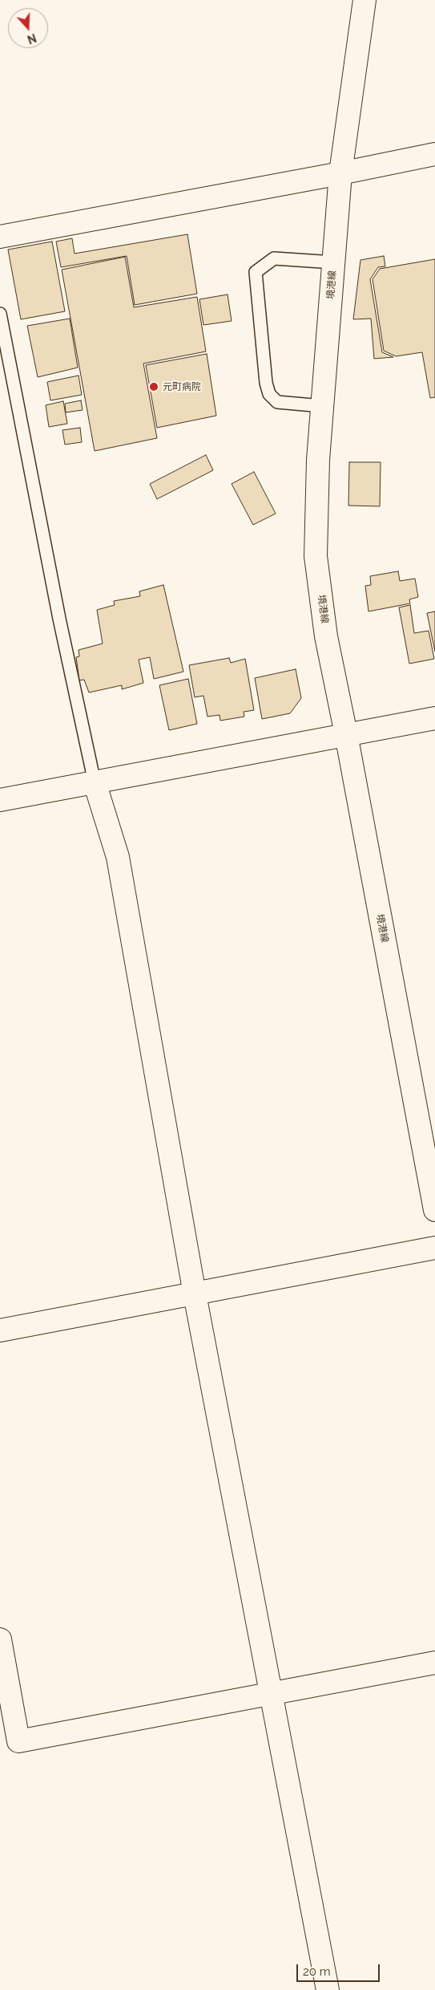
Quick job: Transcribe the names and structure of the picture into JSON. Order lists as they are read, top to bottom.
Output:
{
  "streets": {
    "street": ["境港線"]
  },
  "places": ["元町病院"],
  "scale_bar": "20 m",
  "north": "bottom"
}
